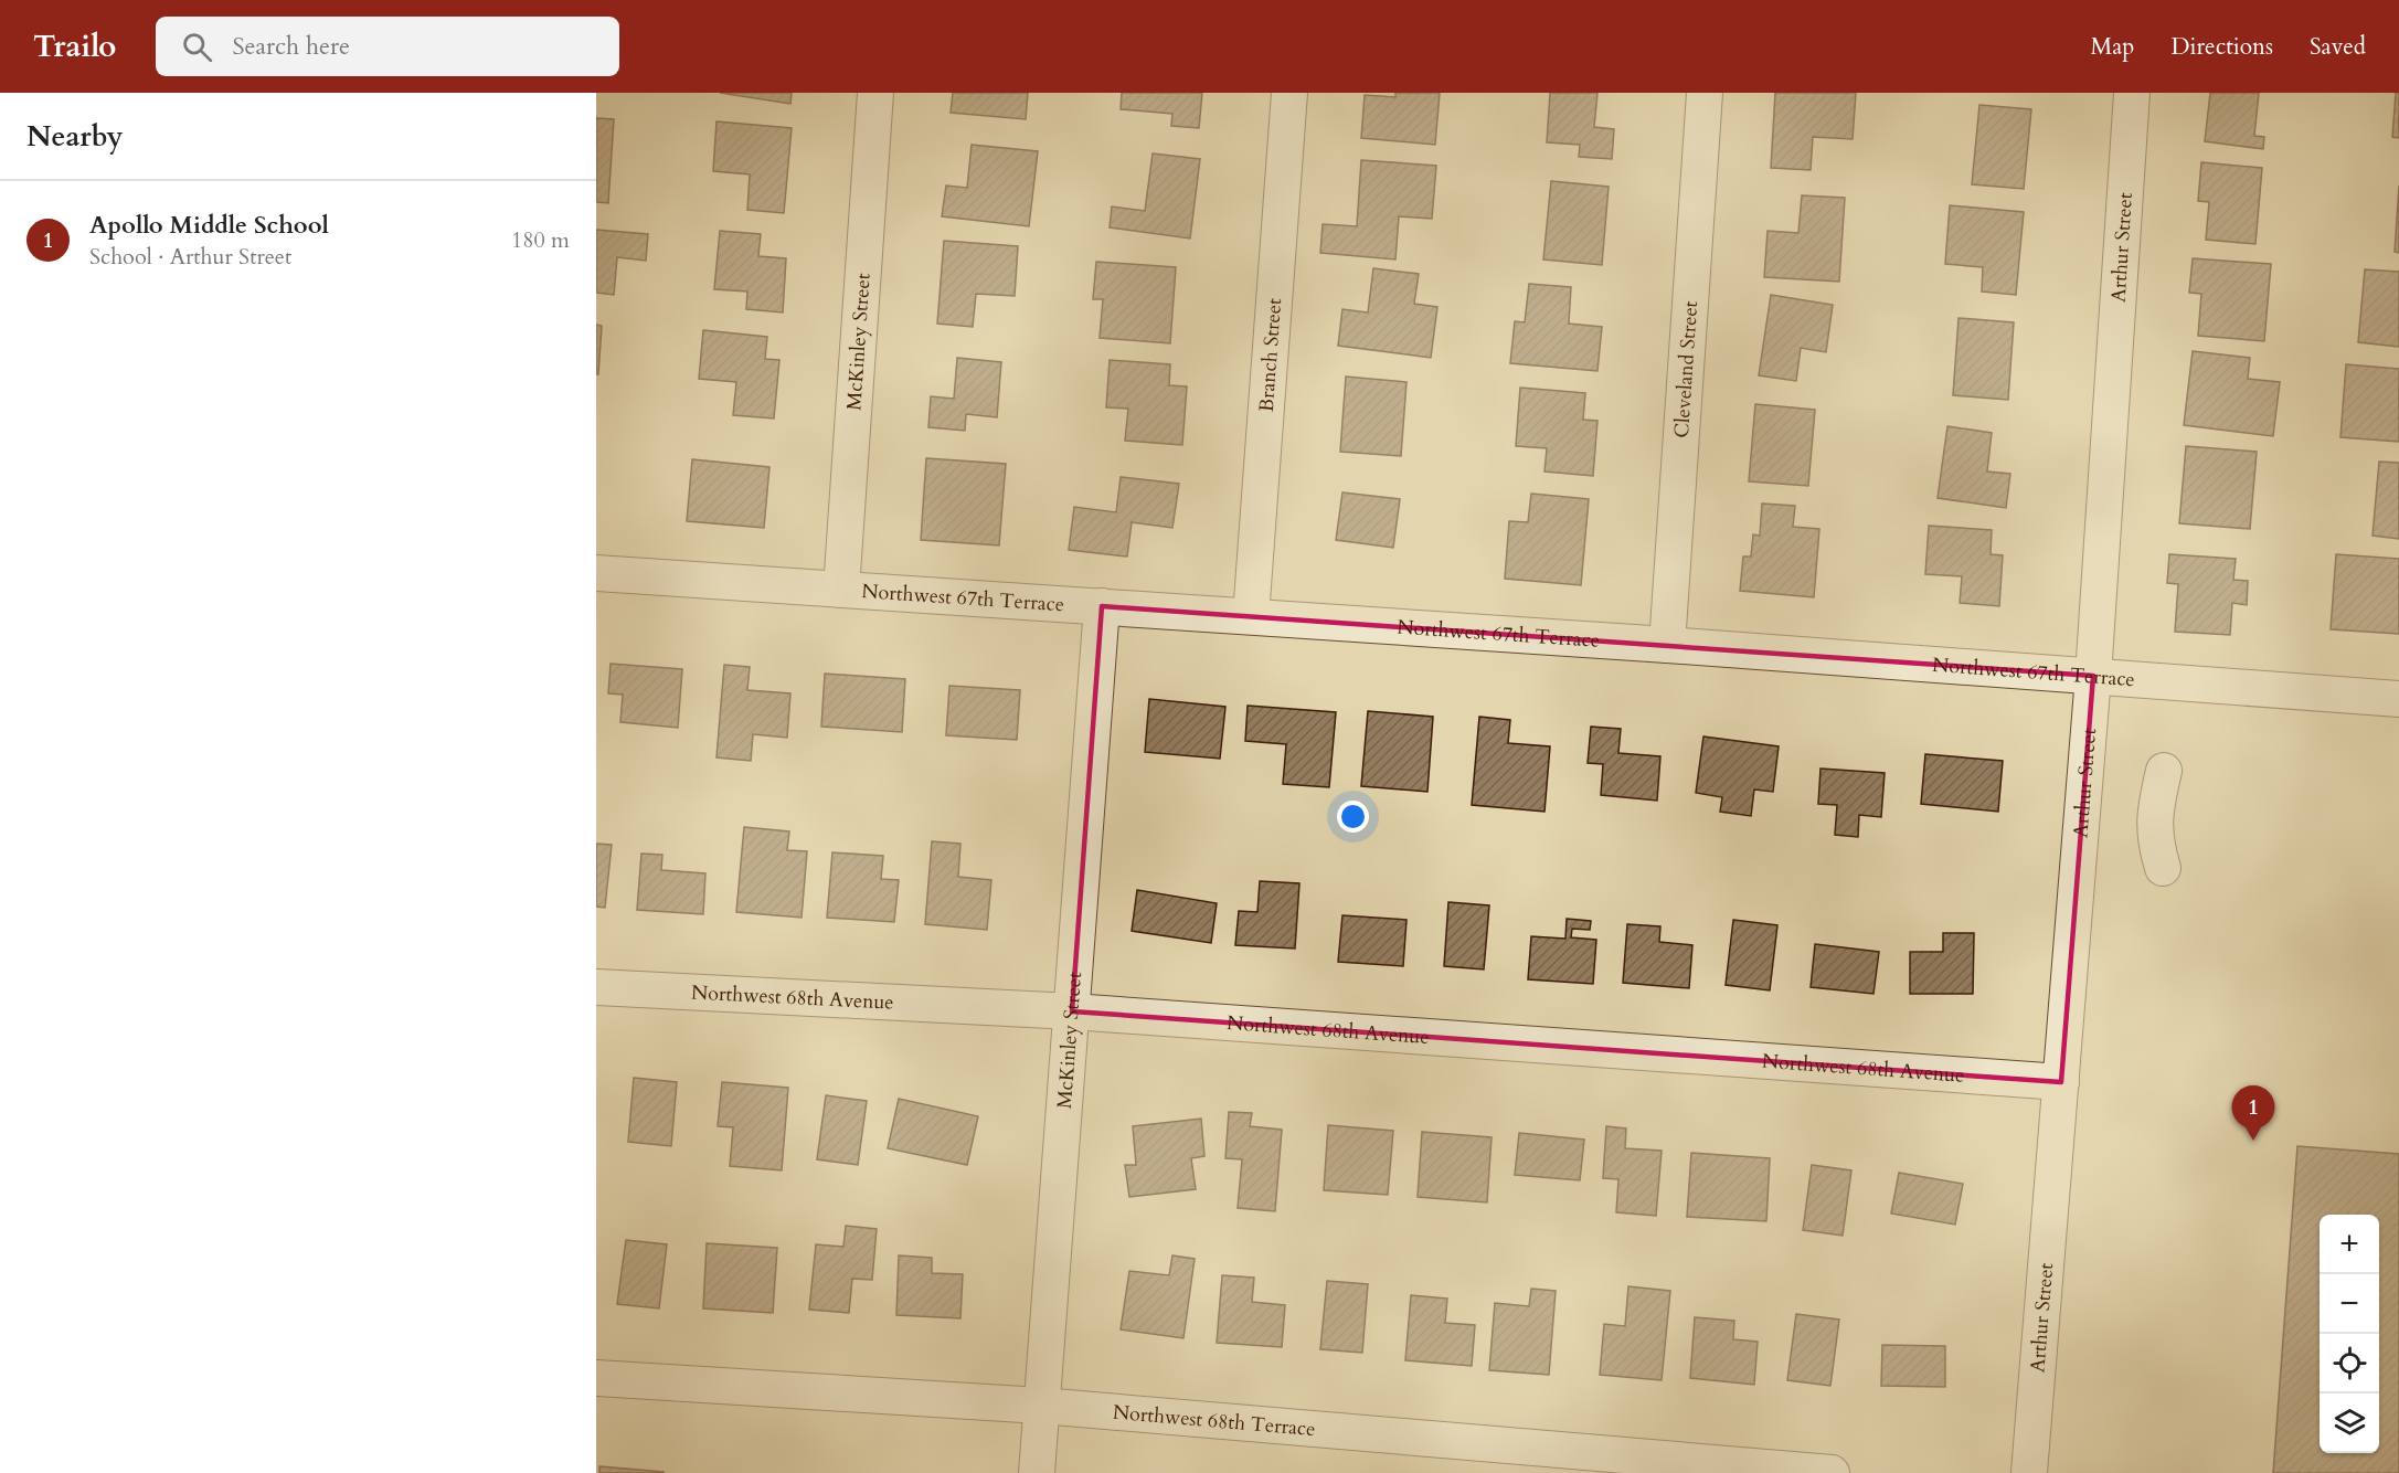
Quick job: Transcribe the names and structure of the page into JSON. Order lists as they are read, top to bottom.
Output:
{
  "streets": {
    "street": [
      "Arthur Street",
      "McKinley Street",
      "Branch Street",
      "Cleveland Street",
      "Northwest 67th Terrace",
      "Northwest 68th Avenue",
      "Northwest 68th Terrace"
    ]
  },
  "crossings": [
    ["Arthur Street", "Northwest 67th Terrace"],
    ["Arthur Street", "Northwest 68th Avenue"],
    ["McKinley Street", "Northwest 67th Terrace"],
    ["McKinley Street", "Northwest 68th Avenue"],
    ["McKinley Street", "Northwest 68th Terrace"],
    ["Branch Street", "Northwest 67th Terrace"],
    ["Cleveland Street", "Northwest 67th Terrace"]
  ],
  "page": {
    "header": "Trailo",
    "search": "Search here",
    "nav": ["Map", "Directions", "Saved"],
    "heading": "Nearby",
    "list": [
      {
        "mark": "1",
        "name": "Apollo Middle School",
        "note": "School · Arthur Street",
        "value": "180 m"
      }
    ],
    "pins": "1",
    "map_buttons": ["+", "−"]
  }
}
